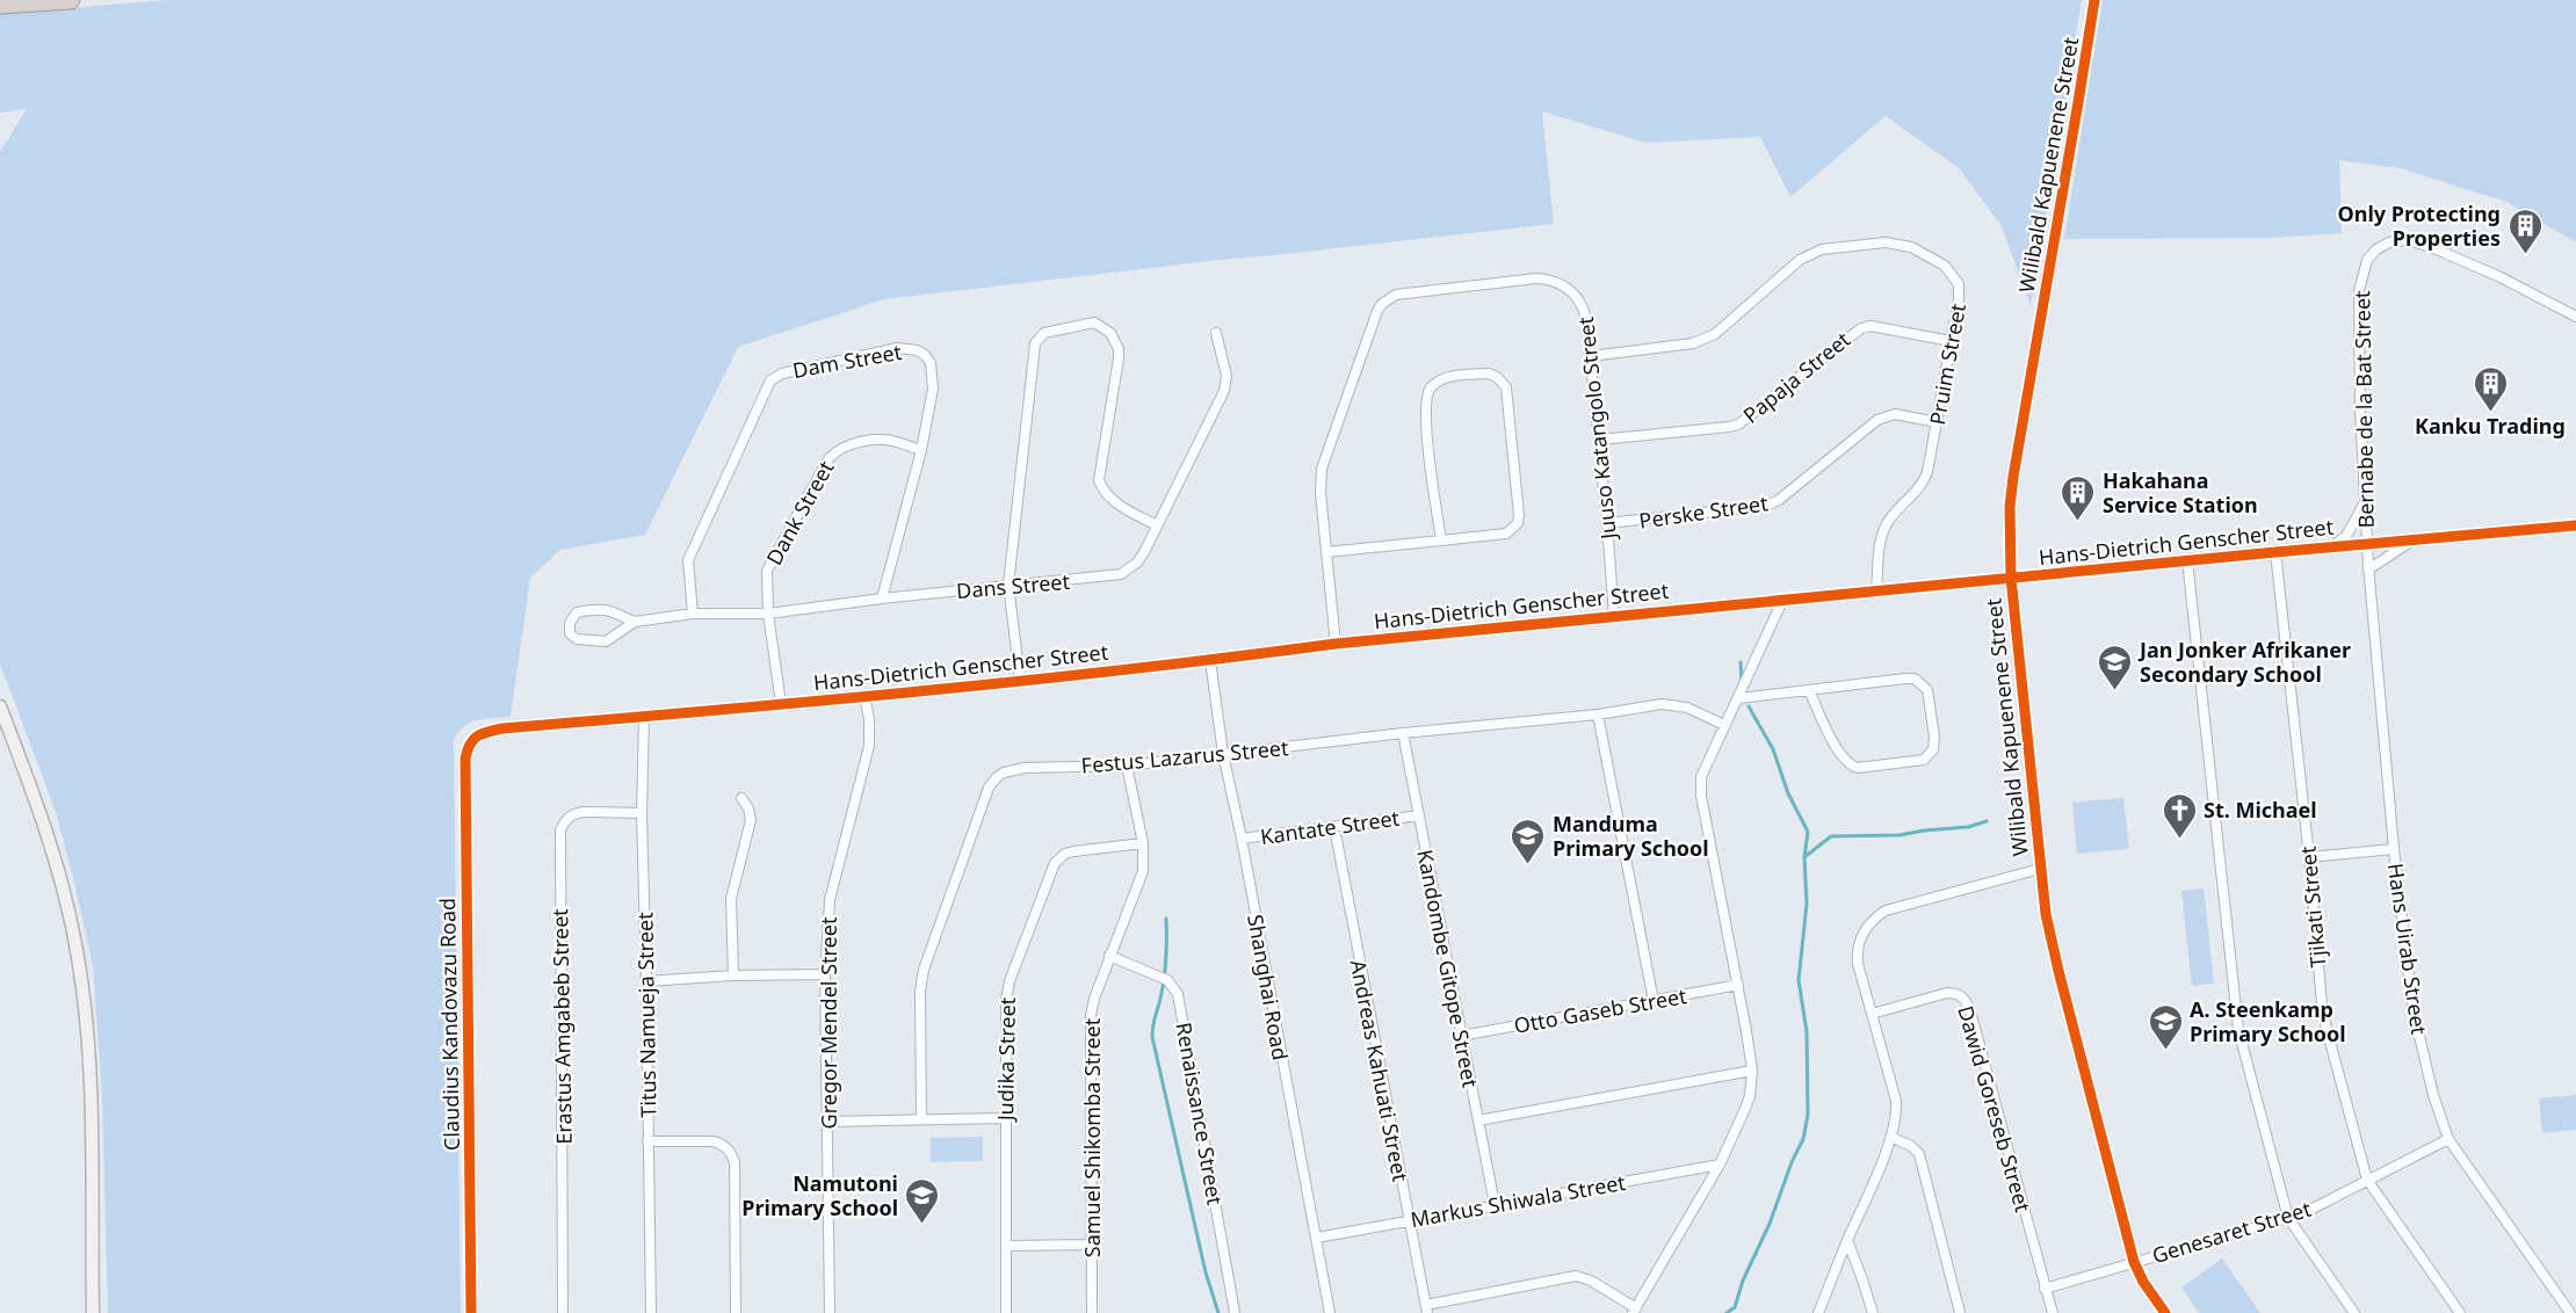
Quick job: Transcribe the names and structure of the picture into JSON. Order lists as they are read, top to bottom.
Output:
{
  "streets": {
    "street": [
      "Wilibald Kapuenene Street",
      "Dam Street",
      "Pruim Street",
      "Papaja Street",
      "Bernabe de la Bat Street",
      "Juuso Katangolo Street",
      "Perske Street",
      "Dank Street",
      "Hans-Dietrich Genscher Street",
      "Dans Street",
      "Festus Lazarus Street",
      "Kantate Street",
      "Tjikati Street",
      "Hans Uirab Street",
      "Kandombe Gitope Street",
      "Shanghai Road",
      "Otto Gaseb Street",
      "Titus Namueja Street",
      "Gregor Mendel Street",
      "Claudius Kandovazu Road",
      "Erastus Amgabeb Street",
      "Judika Street",
      "Andreas Kahuati Street",
      "Dawid Goreseb Street",
      "Renaissance Street",
      "Samuel Shikomba Street",
      "Markus Shiwala Street",
      "Genesaret Street"
    ]
  },
  "crossings": [
    ["Wilibald Kapuenene Street", "Hans-Dietrich Genscher Street"],
    ["Wilibald Kapuenene Street", "Genesaret Street"],
    ["Dam Street", "Dank Street"],
    ["Dam Street", "Dans Street"],
    ["Pruim Street", "Papaja Street"],
    ["Pruim Street", "Juuso Katangolo Street"],
    ["Pruim Street", "Perske Street"],
    ["Pruim Street", "Hans-Dietrich Genscher Street"],
    ["Papaja Street", "Juuso Katangolo Street"],
    ["Bernabe de la Bat Street", "Hans-Dietrich Genscher Street"],
    ["Bernabe de la Bat Street", "Hans Uirab Street"],
    ["Juuso Katangolo Street", "Perske Street"],
    ["Juuso Katangolo Street", "Hans-Dietrich Genscher Street"],
    ["Dank Street", "Hans-Dietrich Genscher Street"],
    ["Dank Street", "Dans Street"],
    ["Hans-Dietrich Genscher Street", "Tjikati Street"],
    ["Hans-Dietrich Genscher Street", "Hans Uirab Street"],
    ["Hans-Dietrich Genscher Street", "Shanghai Road"],
    ["Hans-Dietrich Genscher Street", "Titus Namueja Street"],
    ["Hans-Dietrich Genscher Street", "Gregor Mendel Street"],
    ["Hans-Dietrich Genscher Street", "Claudius Kandovazu Road"],
    ["Festus Lazarus Street", "Kandombe Gitope Street"],
    ["Festus Lazarus Street", "Shanghai Road"],
    ["Festus Lazarus Street", "Samuel Shikomba Street"],
    ["Kantate Street", "Kandombe Gitope Street"],
    ["Kantate Street", "Shanghai Road"],
    ["Kantate Street", "Andreas Kahuati Street"],
    ["Tjikati Street", "Genesaret Street"],
    ["Hans Uirab Street", "Genesaret Street"],
    ["Kandombe Gitope Street", "Otto Gaseb Street"],
    ["Kandombe Gitope Street", "Markus Shiwala Street"],
    ["Shanghai Road", "Markus Shiwala Street"],
    ["Titus Namueja Street", "Erastus Amgabeb Street"],
    ["Judika Street", "Samuel Shikomba Street"],
    ["Andreas Kahuati Street", "Markus Shiwala Street"],
    ["Dawid Goreseb Street", "Genesaret Street"],
    ["Renaissance Street", "Samuel Shikomba Street"]
  ],
  "places": {
    "building": ["Only Protecting Properties", "Kanku Trading", "Hakahana Service Station"],
    "school or university": [
      "Jan Jonker Afrikaner Secondary School",
      "Manduma Primary School",
      "A. Steenkamp Primary School",
      "Namutoni Primary School"
    ],
    "church": ["St. Michael"]
  }
}
